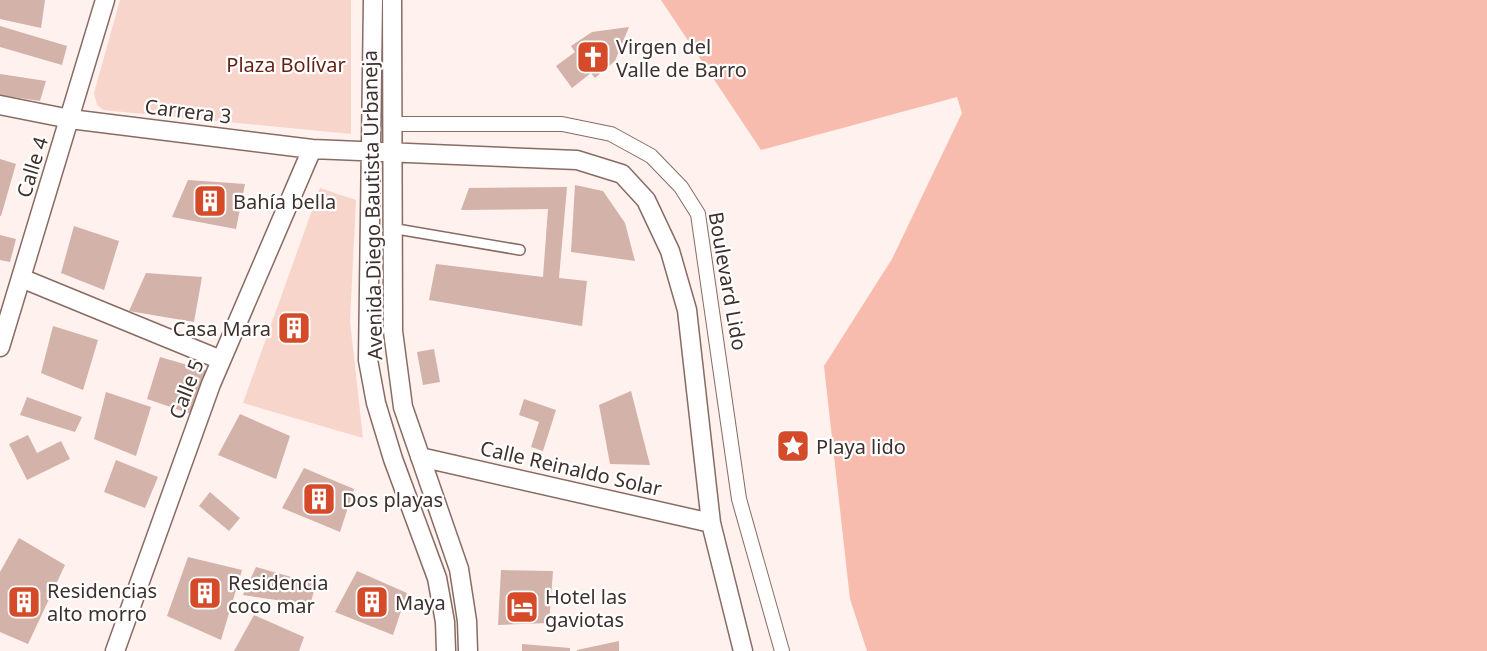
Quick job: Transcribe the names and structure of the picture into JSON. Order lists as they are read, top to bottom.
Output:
{
  "streets": {
    "street": [
      "Carrera 3",
      "Calle 4",
      "Avenida Diego Bautista Urbaneja",
      "Boulevard Lido",
      "Calle 5",
      "Calle Reinaldo Solar"
    ]
  },
  "crossings": [
    ["Carrera 3", "Calle 4"],
    ["Carrera 3", "Avenida Diego Bautista Urbaneja"],
    ["Carrera 3", "Calle 5"],
    ["Avenida Diego Bautista Urbaneja", "Boulevard Lido"],
    ["Avenida Diego Bautista Urbaneja", "Calle Reinaldo Solar"]
  ],
  "parks": ["Plaza Bolívar"],
  "places": {
    "church": ["Virgen del Valle de Barro"],
    "building": [
      "Bahía bella",
      "Casa Mara",
      "Dos playas",
      "Residencia coco mar",
      "Residencias alto morro",
      "Maya"
    ],
    "place": ["Playa lido"],
    "hotel": ["Hotel las gaviotas"]
  }
}
